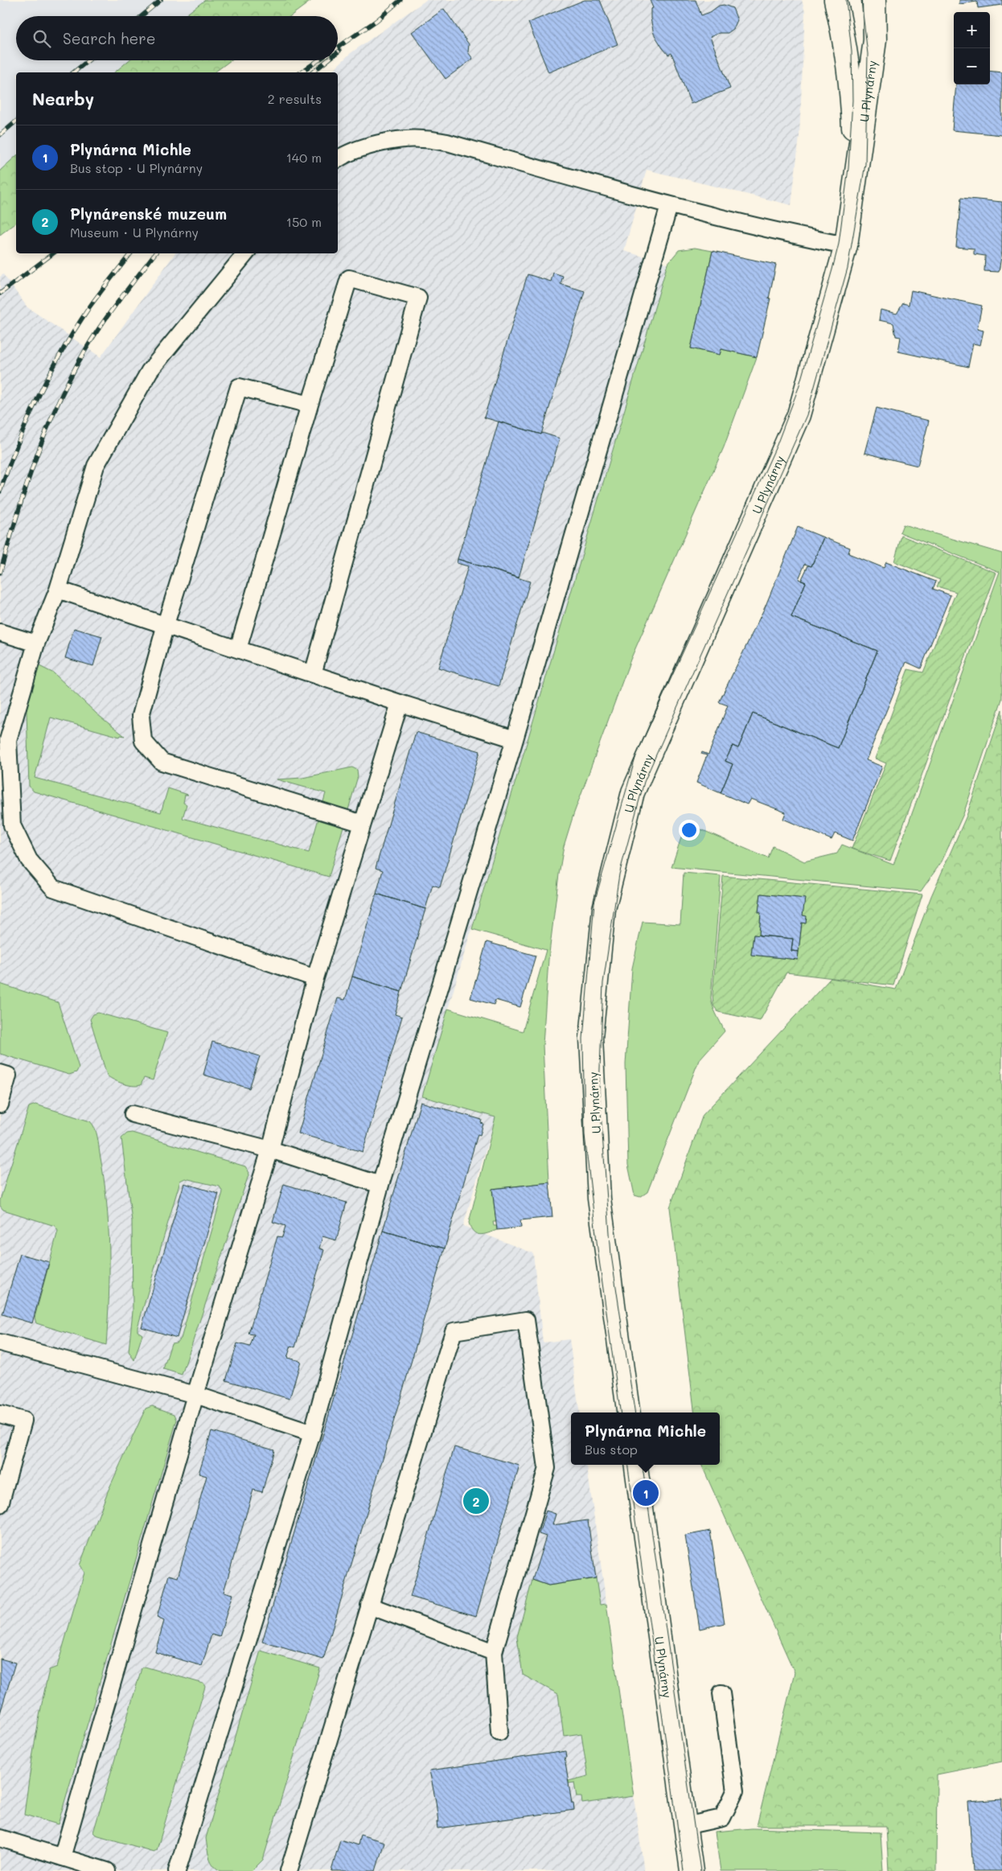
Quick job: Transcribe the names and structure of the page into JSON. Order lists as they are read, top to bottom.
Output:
{
  "streets": {
    "street": ["U Plynárny"]
  },
  "page": {
    "map_buttons": ["+", "−"],
    "search": "Search here",
    "heading": ["Nearby", "2 results"],
    "list": [
      {
        "mark": "1",
        "name": "Plynárna Michle",
        "note": "Bus stop · U Plynárny",
        "value": "140 m"
      },
      {
        "mark": "2",
        "name": "Plynárenské muzeum",
        "note": "Museum · U Plynárny",
        "value": "150 m"
      }
    ],
    "popup": ["Plynárna Michle", "Bus stop"],
    "pins": ["1", "2"]
  }
}
